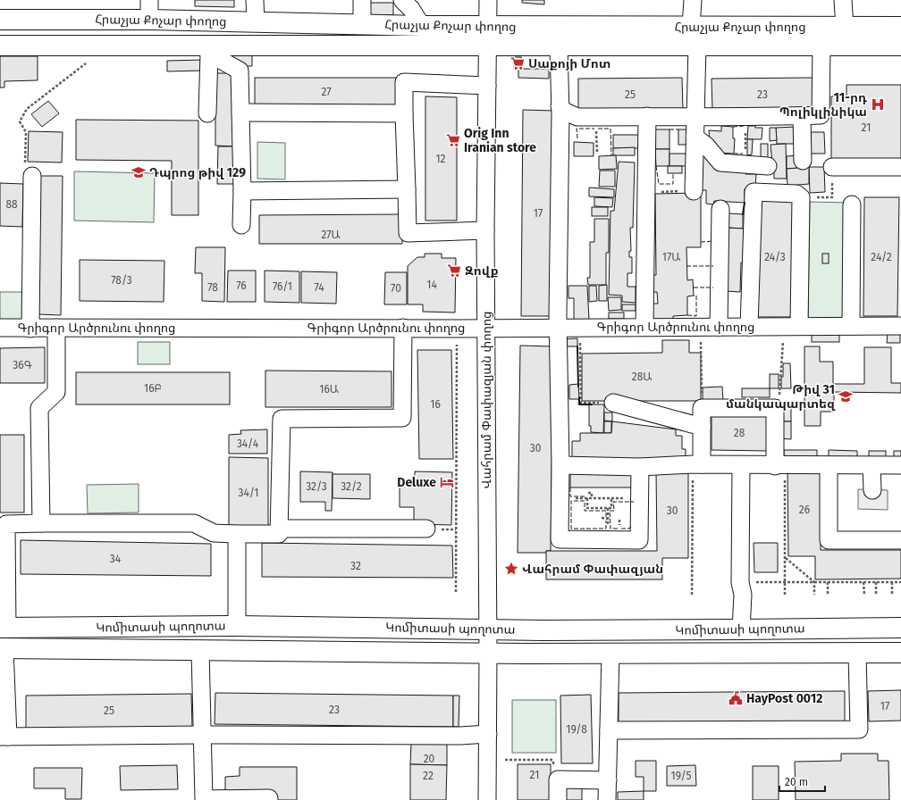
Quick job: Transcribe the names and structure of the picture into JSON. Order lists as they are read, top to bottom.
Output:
{
  "streets": {
    "main road": ["Հրաչյա Քոչար փողոց", "Կոմիտասի պողոտա"],
    "street": ["Գրիգոր Արծրունու փողոց", "Վահրամ Փափազյան փողոց"]
  },
  "crossings": [
    ["Հրաչյա Քոչար փողոց", "Վահրամ Փափազյան փողոց"],
    ["Գրիգոր Արծրունու փողոց", "Վահրամ Փափազյան փողոց"],
    ["Վահրամ Փափազյան փողոց", "Կոմիտասի պողոտա"]
  ],
  "places": {
    "supermarket": ["Սաքոյի Մոտ", "Orig Inn Iranian store", "Զովք"],
    "hospital": ["11-րդ Պոլիկլինիկա"],
    "school or university": ["Դպրոց թիվ 129", "Թիվ 31 մանկապարտեզ"],
    "hotel": ["Deluxe"],
    "place": ["Վահրամ Փափազյան"],
    "public building": ["HayPost 0012"]
  },
  "house_numbers": [
    "27",
    "25",
    "23",
    "21",
    "12",
    "88",
    "17",
    "27Ա",
    "17Ա",
    "24/3",
    "24/2",
    "78/3",
    "14",
    "76",
    "76/1",
    "78",
    "74",
    "70",
    "36Գ",
    "28Ա",
    "16Բ",
    "16Ա",
    "16",
    "28",
    "34/4",
    "30",
    "32/3",
    "32/2",
    "34/1",
    "26",
    "30",
    "34",
    "32",
    "17",
    "23",
    "25",
    "19/8",
    "20",
    "21",
    "22",
    "19/5"
  ],
  "scale_bar": "20 m"
}
